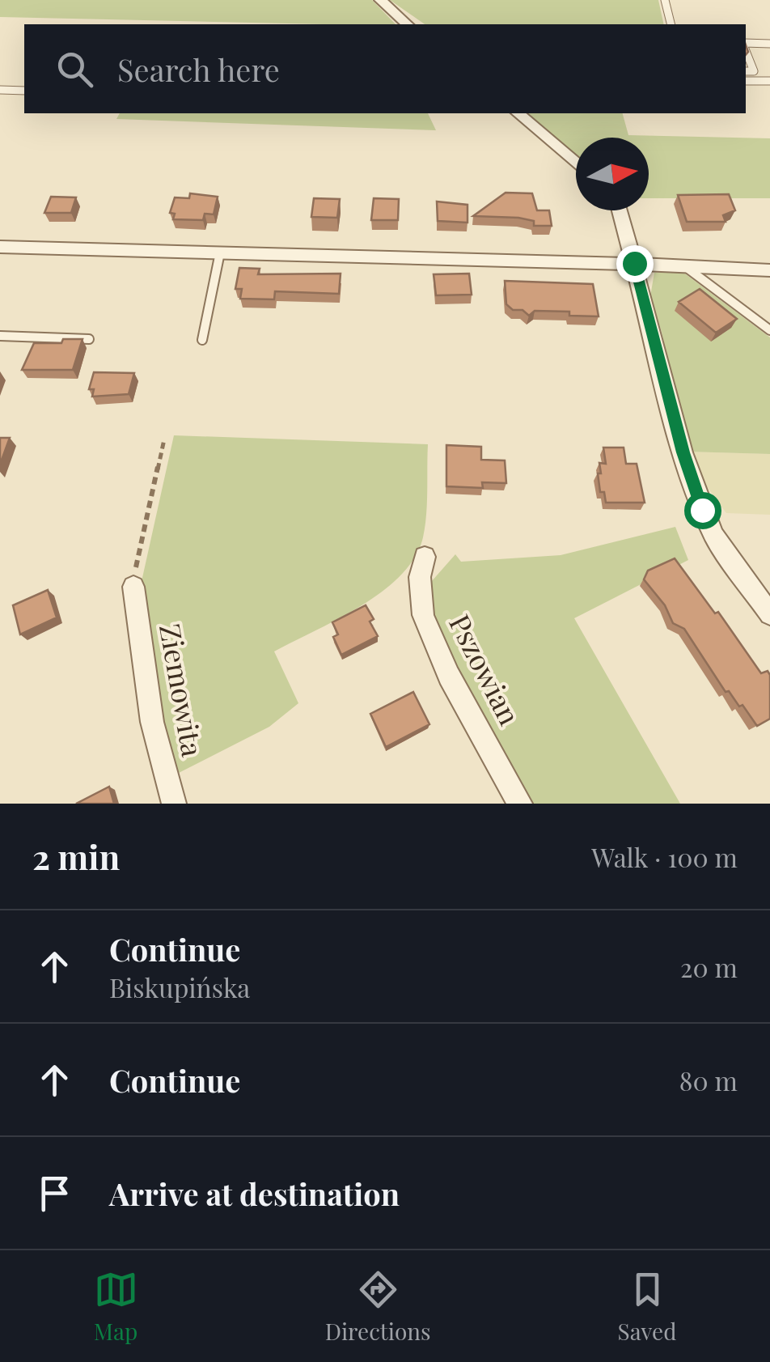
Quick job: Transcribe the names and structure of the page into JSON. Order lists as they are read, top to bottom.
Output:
{
  "streets": {
    "street": ["Pszowian", "Ziemowita"]
  },
  "north": "right",
  "page": {
    "search": "Search here",
    "heading": ["2 min", "Walk · 100 m"],
    "list": [
      ["Continue", "Biskupińska", "20 m"],
      ["Continue", "80 m"],
      "Arrive at destination"
    ],
    "nav": ["Map", "Directions", "Saved"]
  }
}
